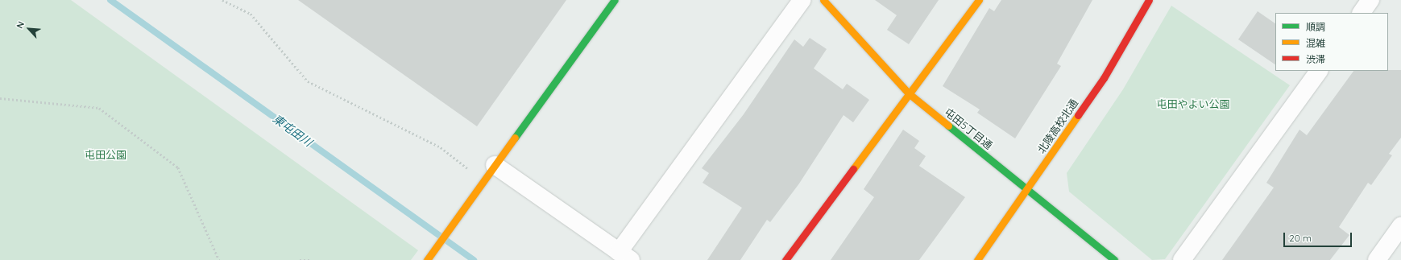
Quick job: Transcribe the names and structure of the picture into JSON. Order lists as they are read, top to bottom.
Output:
{
  "streets": {
    "street": ["北陵高校北通", "屯田5丁目通"]
  },
  "crossings": [
    ["北陵高校北通", "屯田5丁目通"]
  ],
  "water": ["東屯田川"],
  "parks": ["屯田やよい公園", "屯田公園"],
  "legend": ["順調", "混雑", "渋滞"],
  "scale_bar": "20 m",
  "north": "top left"
}
